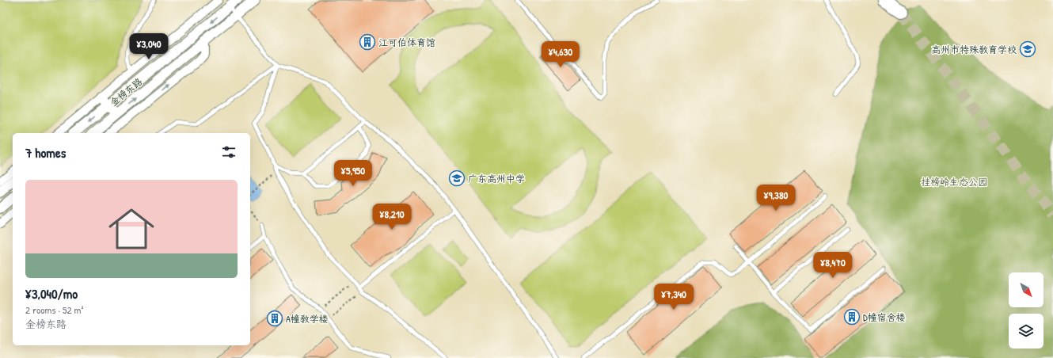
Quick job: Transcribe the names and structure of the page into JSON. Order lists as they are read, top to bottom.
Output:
{
  "streets": {
    "street": ["金榜东路"]
  },
  "parks": ["挂榜岭生态公园"],
  "places": {
    "building": ["江可伯体育馆", "D幢宿舍楼", "A幢教学楼"],
    "school or university": ["高州市特殊教育学校", "广东高州中学"]
  },
  "north": "bottom right",
  "page": {
    "price": [
      "¥3,040",
      "¥4,630",
      "¥5,950",
      "¥9,380",
      "¥8,210",
      "¥8,470",
      "¥7,340"
    ],
    "heading": "7 homes",
    "list": [
      {
        "name": "¥3,040/mo",
        "note": "2 rooms · 52 m² · 金榜东路"
      }
    ]
  }
}
